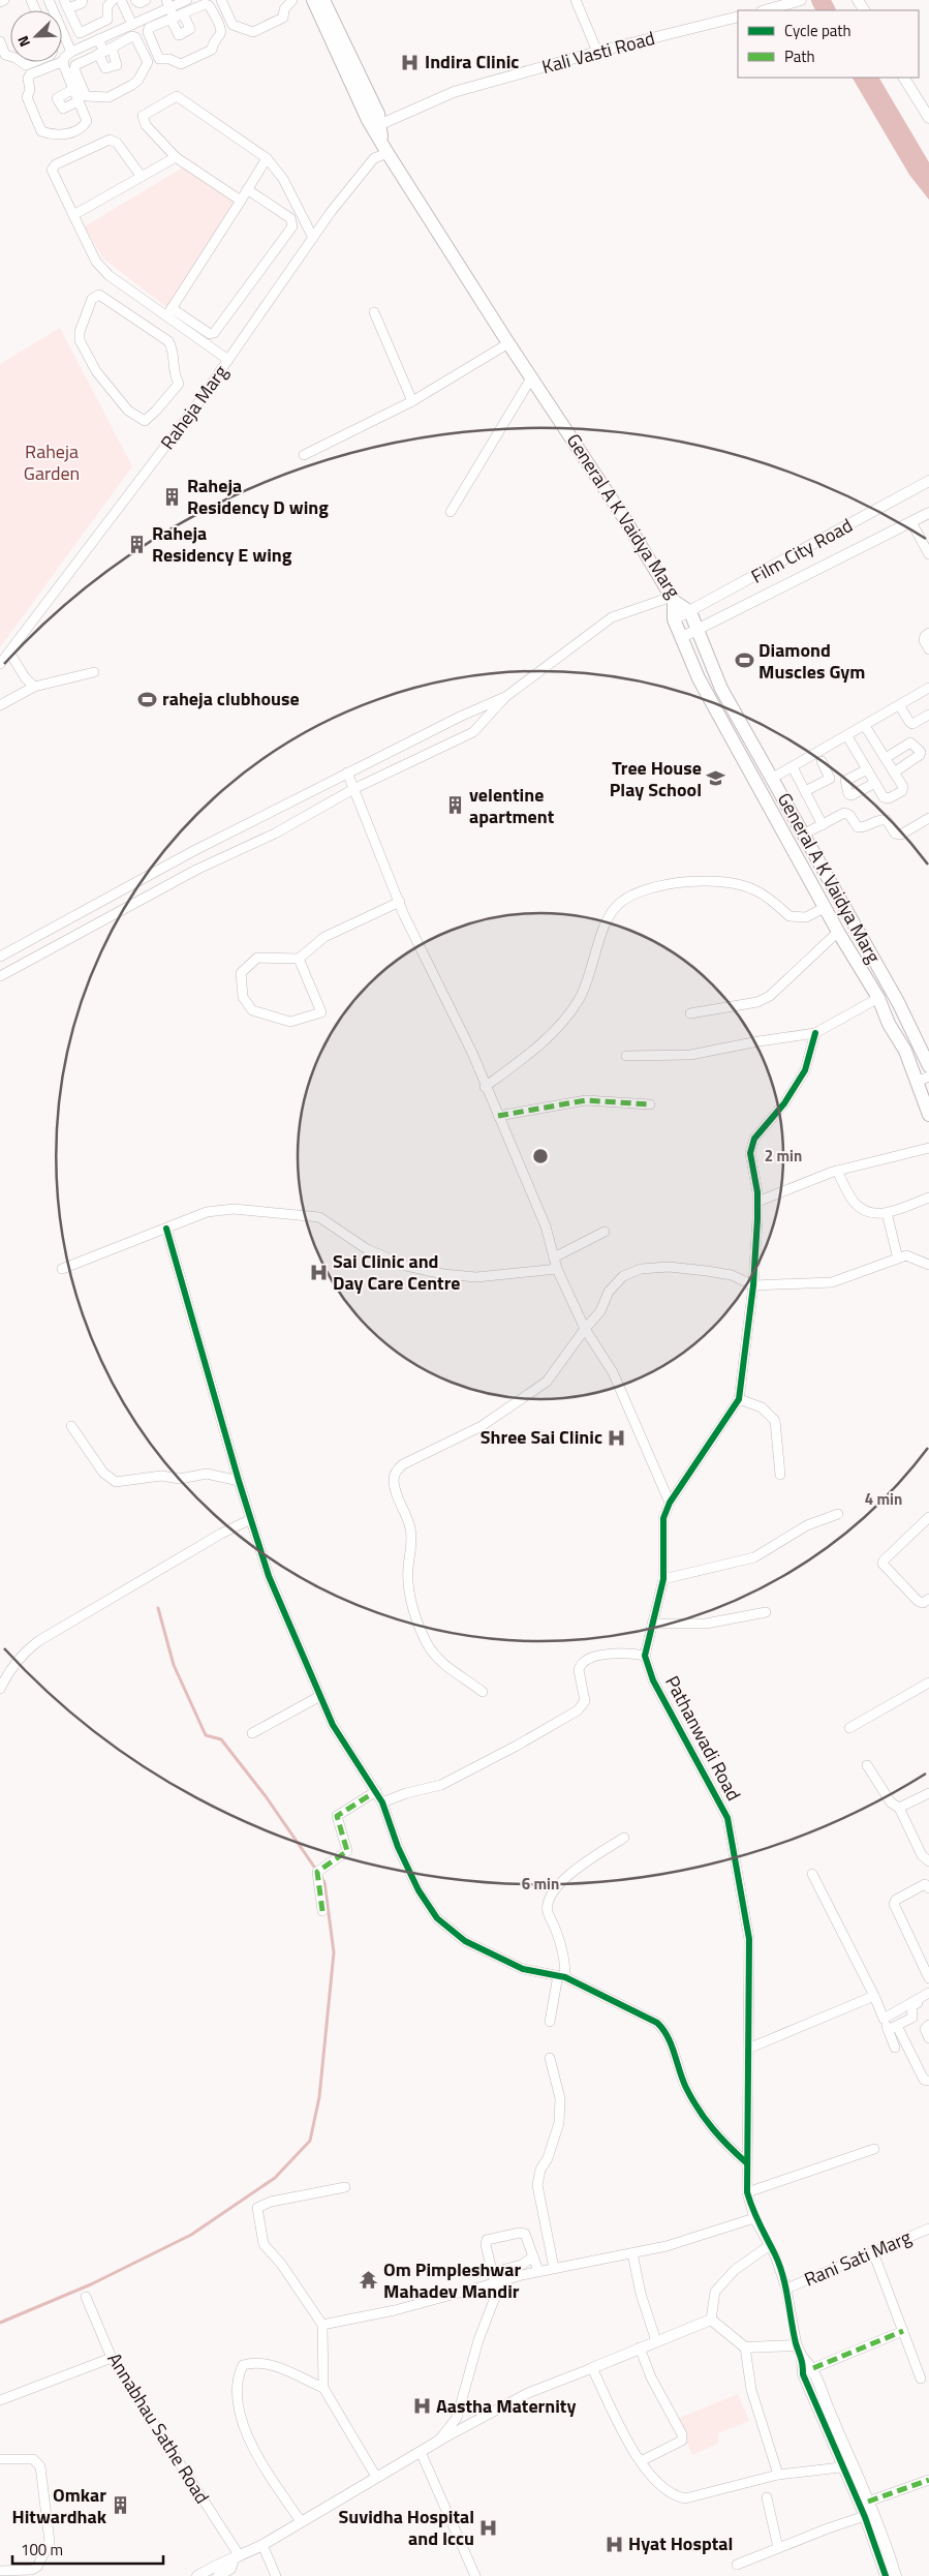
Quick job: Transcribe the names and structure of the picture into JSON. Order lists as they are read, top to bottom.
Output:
{
  "streets": {
    "main road": ["General A K Vaidya Marg"],
    "street": [
      "Kali Vasti Road",
      "Raheja Marg",
      "Film City Road",
      "Pathanwadi Road",
      "Rani Sati Marg",
      "Annabhau Sathe Road"
    ]
  },
  "crossings": [
    ["Kali Vasti Road", "General A K Vaidya Marg"],
    ["Raheja Marg", "General A K Vaidya Marg"],
    ["General A K Vaidya Marg", "Film City Road"],
    ["Pathanwadi Road", "Rani Sati Marg"]
  ],
  "parks": ["Raheja Garden"],
  "places": {
    "hospital": [
      "Indira Clinic",
      "Sai Clinic and Day Care Centre",
      "Shree Sai Clinic",
      "Aastha Maternity",
      "Suvidha Hospital and Iccu",
      "Hyat Hosptal"
    ],
    "building": [
      "Raheja Residency D wing",
      "Raheja Residency E wing",
      "velentine apartment",
      "Omkar Hitwardhak"
    ],
    "sports": ["Diamond Muscles Gym", "raheja clubhouse"],
    "school or university": ["Tree House Play School"],
    "temple": ["Om Pimpleshwar Mahadev Mandir"]
  },
  "legend": ["Cycle path", "Path"],
  "scale_bar": "100 m",
  "north": "bottom left",
  "rings": ["2 min", "4 min", "6 min"]
}
